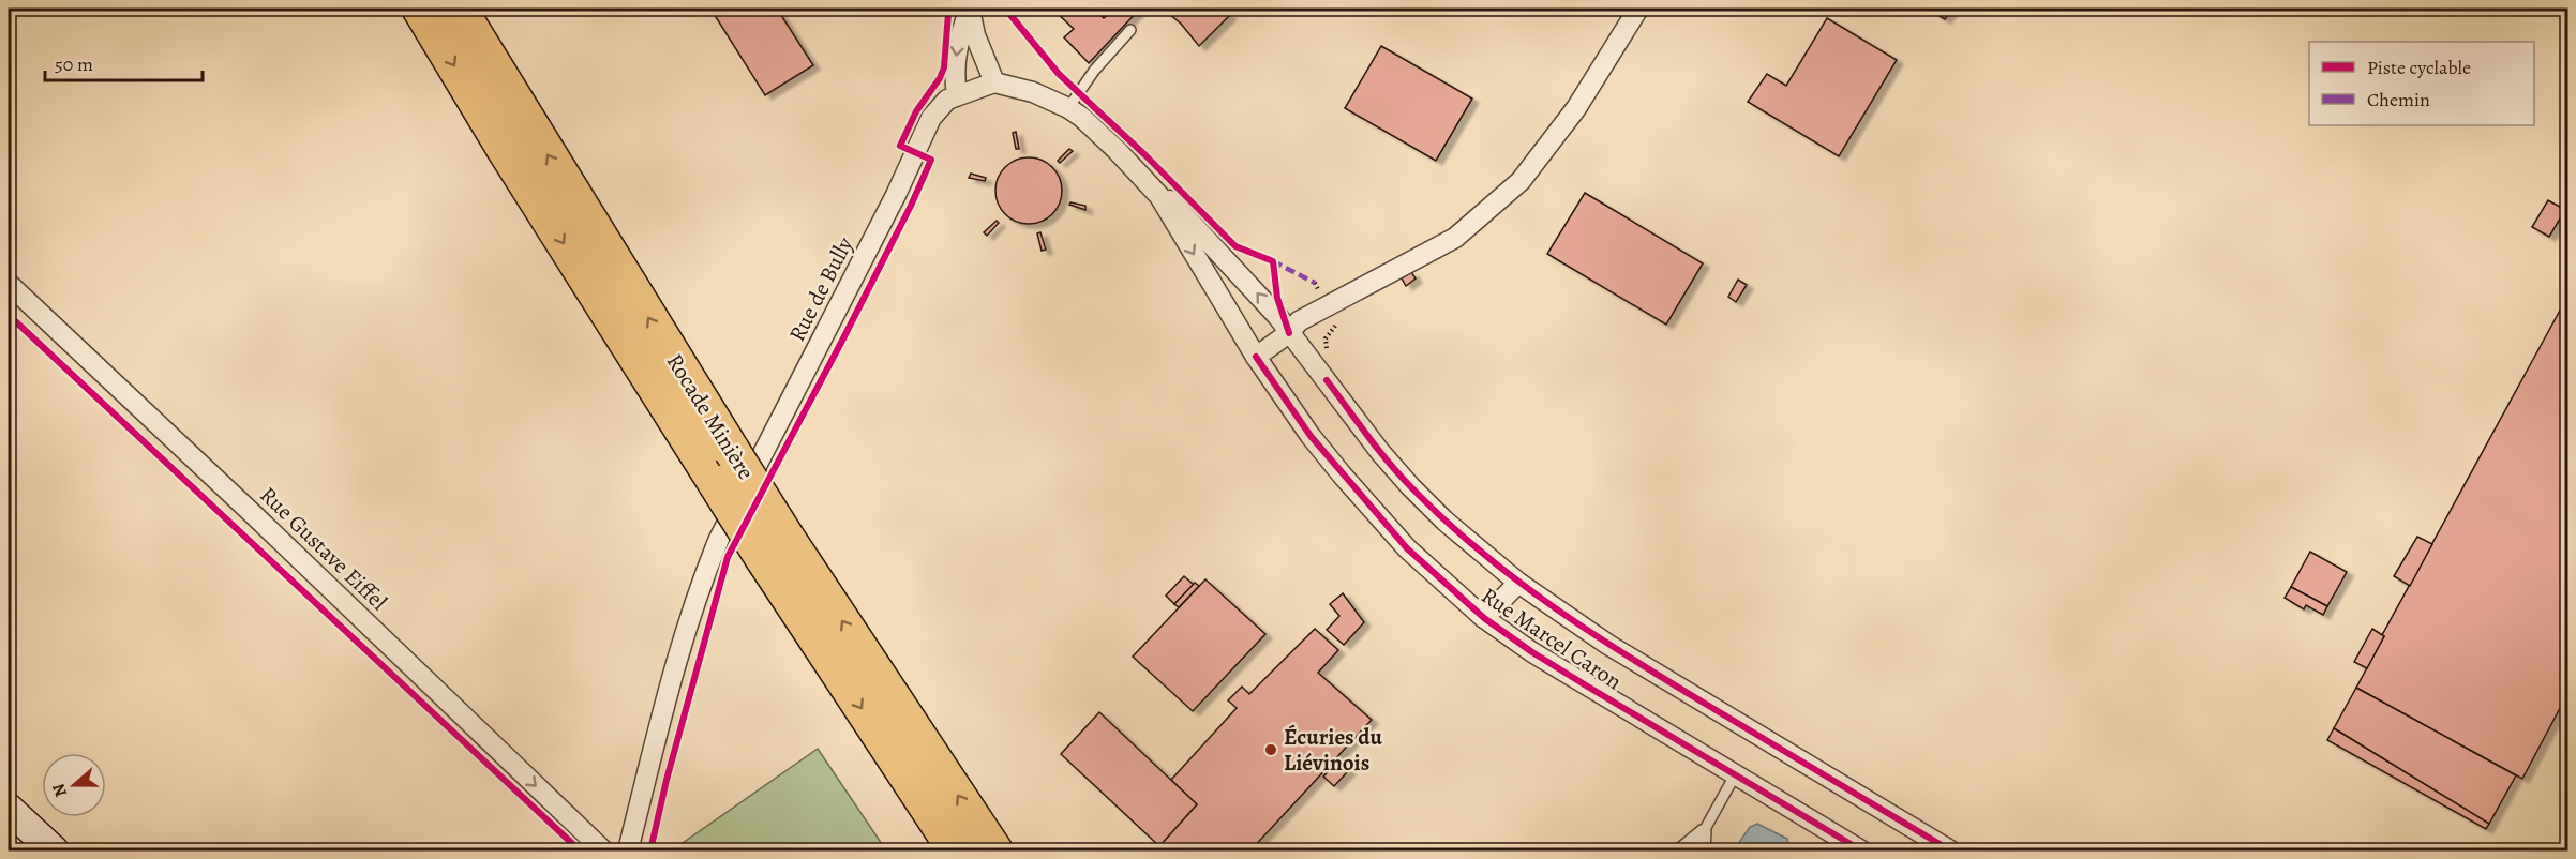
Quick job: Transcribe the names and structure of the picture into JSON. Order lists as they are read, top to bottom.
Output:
{
  "streets": {
    "highway": ["Rocade Minière"],
    "street": ["Rue de Bully", "Rue Gustave Eiffel", "Rue Marcel Caron"]
  },
  "one_way": ["Rue Gustave Eiffel"],
  "places": ["Écuries du Liévinois"],
  "legend": ["Piste cyclable", "Chemin"],
  "scale_bar": "50 m",
  "north": "left"
}
